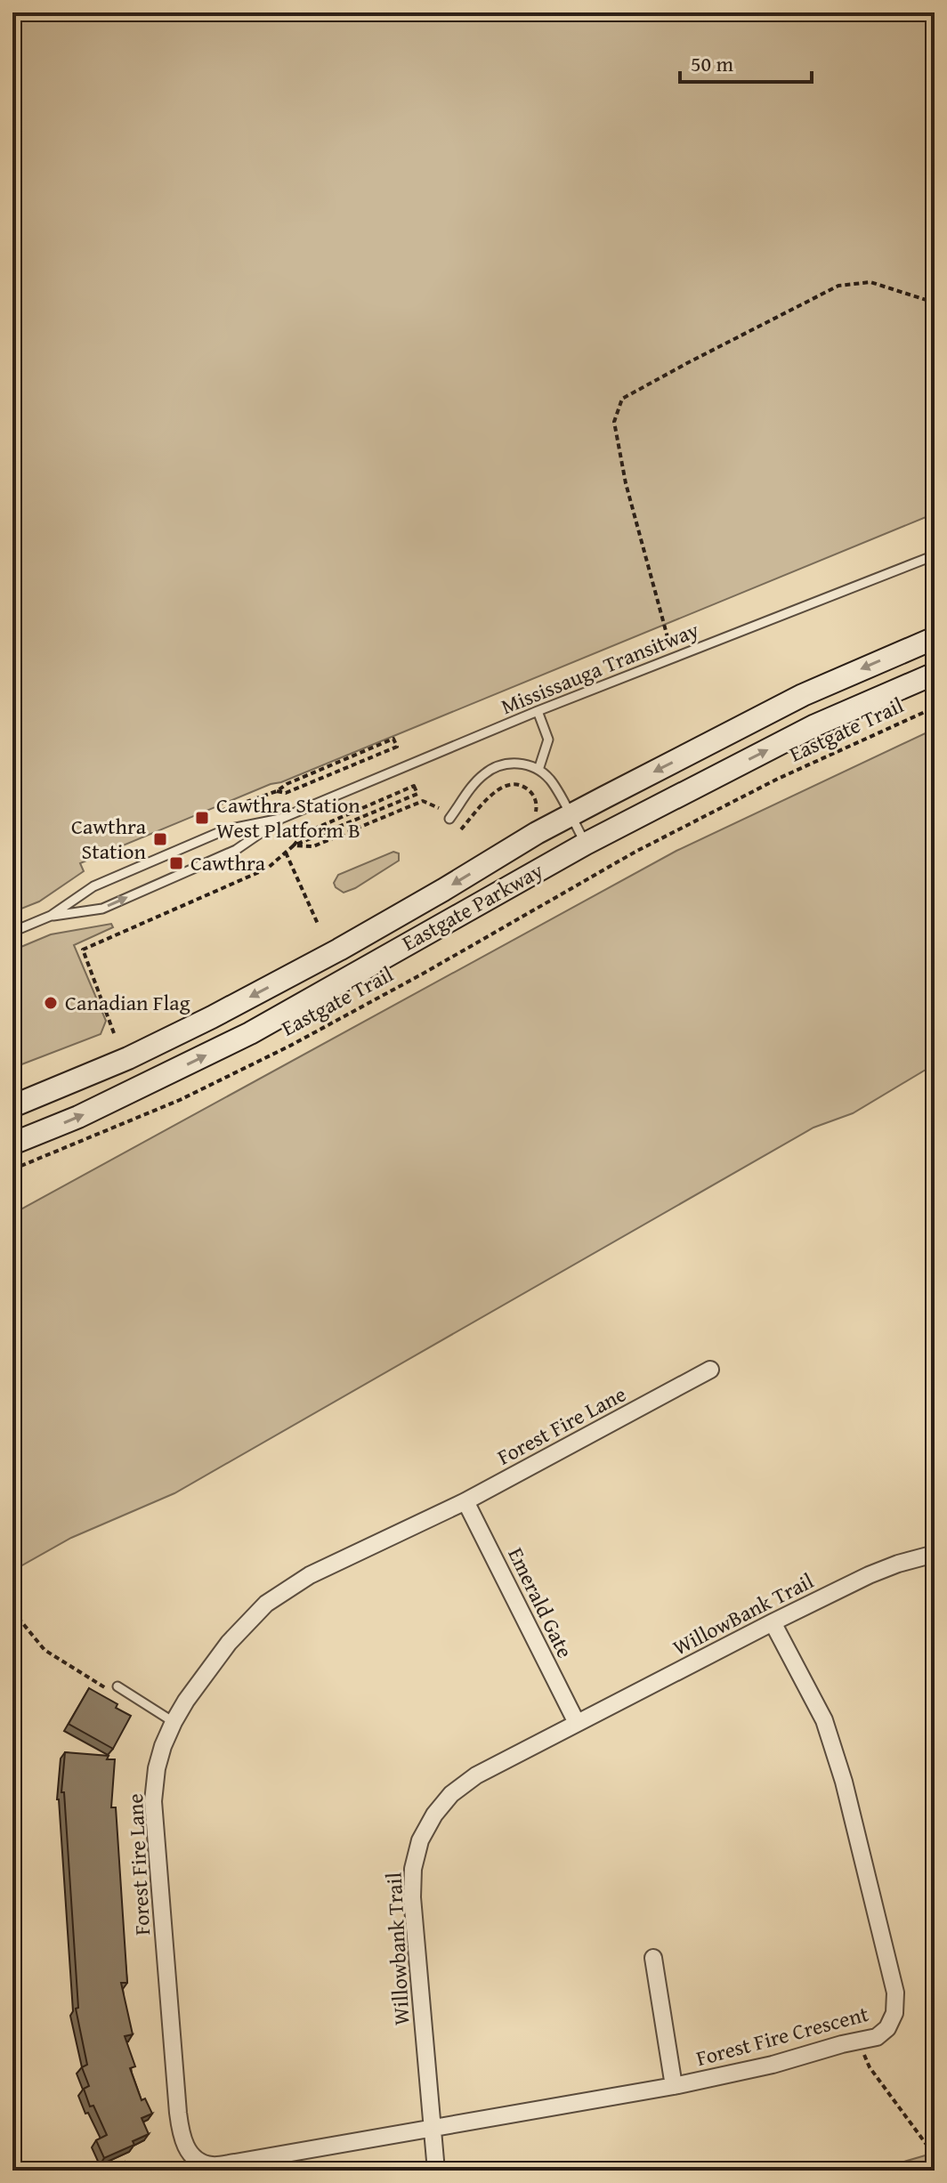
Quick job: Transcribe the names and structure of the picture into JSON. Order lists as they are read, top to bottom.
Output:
{
  "streets": {
    "main road": ["Eastgate Parkway"],
    "street": [
      "Forest Fire Lane",
      "Emerald Gate",
      "WillowBank Trail",
      "Willowbank Trail",
      "Forest Fire Crescent"
    ],
    "lane": ["Mississauga Transitway"],
    "path": ["Eastgate Trail"]
  },
  "crossings": [
    ["Forest Fire Lane", "Emerald Gate"],
    ["Forest Fire Lane", "Willowbank Trail"],
    ["Forest Fire Lane", "Forest Fire Crescent"],
    ["Emerald Gate", "WillowBank Trail"],
    ["Emerald Gate", "Willowbank Trail"],
    ["WillowBank Trail", "Willowbank Trail"],
    ["WillowBank Trail", "Forest Fire Crescent"],
    ["Willowbank Trail", "Forest Fire Crescent"]
  ],
  "places": {
    "transit": ["Cawthra Station West Platform B", "Cawthra Station", "Cawthra"],
    "other": ["Canadian Flag"]
  },
  "scale_bar": "50 m"
}
